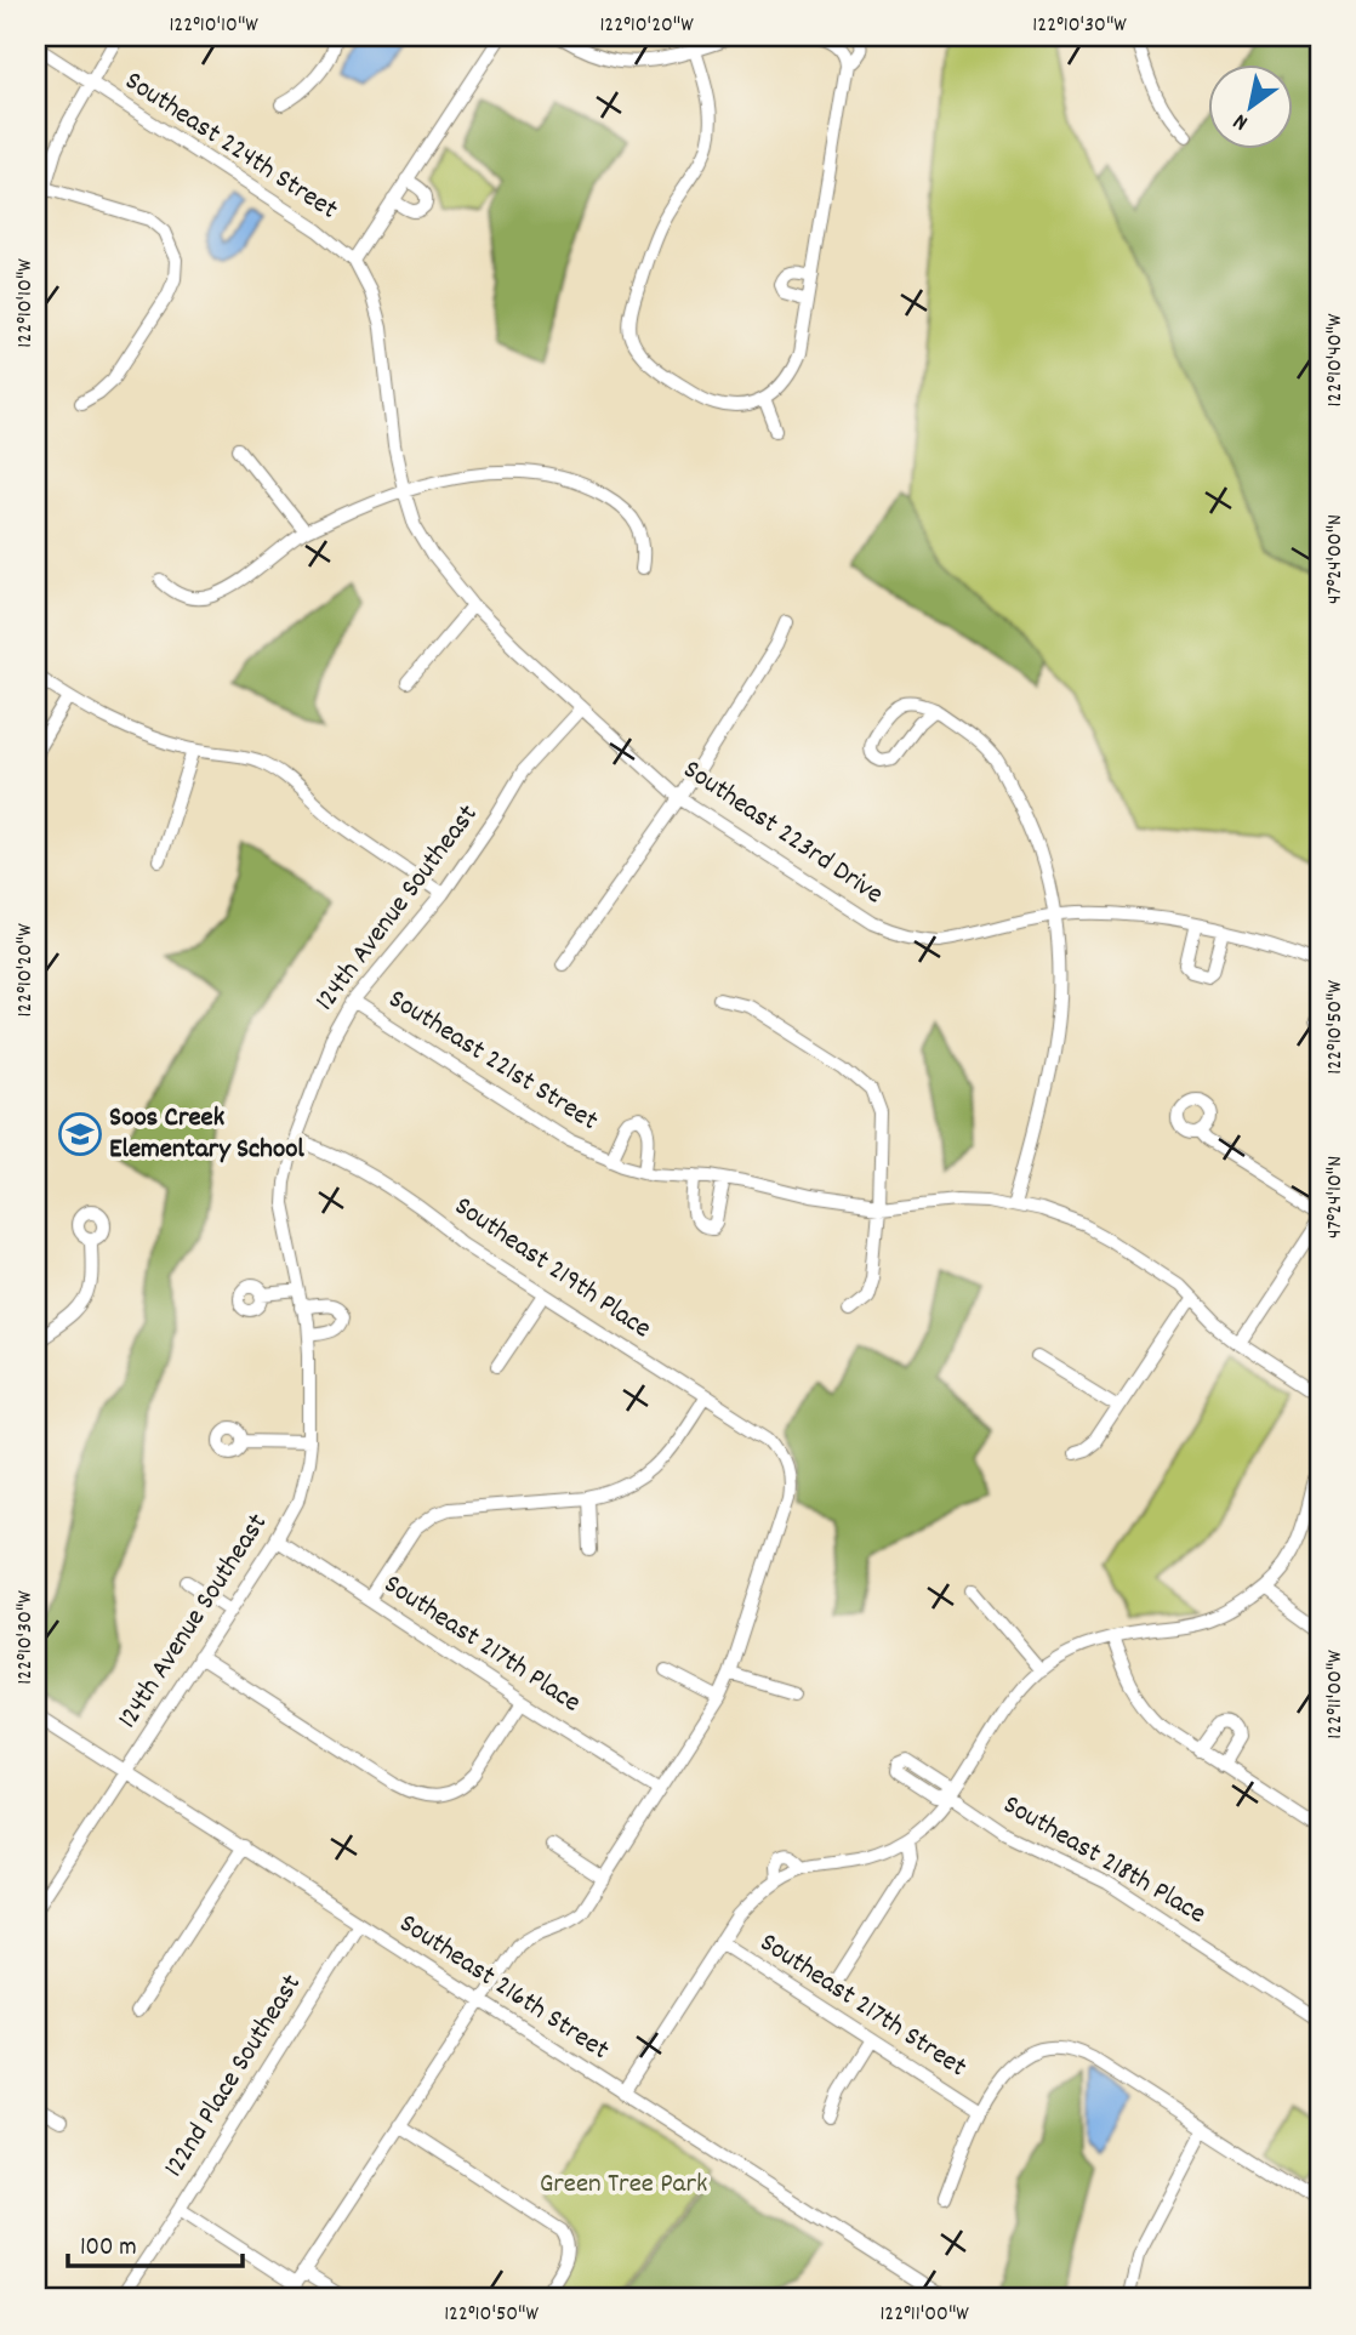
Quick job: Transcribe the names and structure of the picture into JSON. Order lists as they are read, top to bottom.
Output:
{
  "streets": {
    "street": [
      "Southeast 224th Street",
      "Southeast 223rd Drive",
      "124th Avenue Southeast",
      "Southeast 221st Street",
      "Southeast 219th Place",
      "Southeast 217th Place",
      "Southeast 218th Place",
      "Southeast 216th Street",
      "Southeast 217th Street",
      "122nd Place Southeast"
    ]
  },
  "crossings": [
    ["Southeast 224th Street", "Southeast 223rd Drive"],
    ["Southeast 223rd Drive", "124th Avenue Southeast"],
    ["124th Avenue Southeast", "Southeast 221st Street"],
    ["124th Avenue Southeast", "Southeast 219th Place"],
    ["124th Avenue Southeast", "Southeast 217th Place"],
    ["124th Avenue Southeast", "Southeast 216th Street"],
    ["Southeast 216th Street", "122nd Place Southeast"]
  ],
  "parks": ["Green Tree Park"],
  "places": {
    "school or university": ["Soos Creek Elementary School"]
  },
  "scale_bar": "100 m",
  "north": "bottom left",
  "coordinates": [
    "122°10'10\"W",
    "122°10'20\"W",
    "122°10'30\"W",
    "122°10'40\"W",
    "47°24'00\"N",
    "122°10'50\"W",
    "47°24'10\"N",
    "122°11'00\"W"
  ]
}
